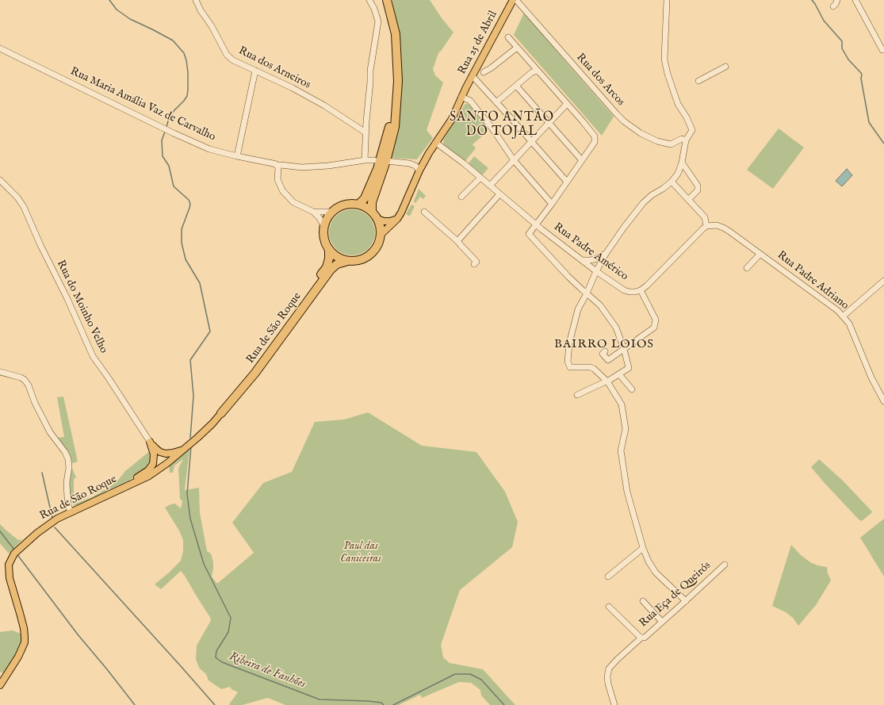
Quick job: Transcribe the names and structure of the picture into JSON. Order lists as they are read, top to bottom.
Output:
{
  "streets": {
    "highway": ["Rua de São Roque"],
    "main road": ["Rua 25 de Abril"],
    "street": [
      "Rua dos Arneiros",
      "Rua dos Arcos",
      "Rua Maria Amália Vaz de Carvalho",
      "Rua Padre Américo",
      "Rua Padre Adriano",
      "Rua do Moinho Velho",
      "Rua Eça de Queirós"
    ]
  },
  "crossings": [
    ["Rua 25 de Abril", "Rua Padre Américo"],
    ["Rua 25 de Abril", "Rua de São Roque"]
  ],
  "districts": ["SANTO ANTÃO DO TOJAL", "BAIRRO LOIOS"],
  "water": ["Ribeira de Fanhões"],
  "parks": ["Paul das Caniceiras"]
}
